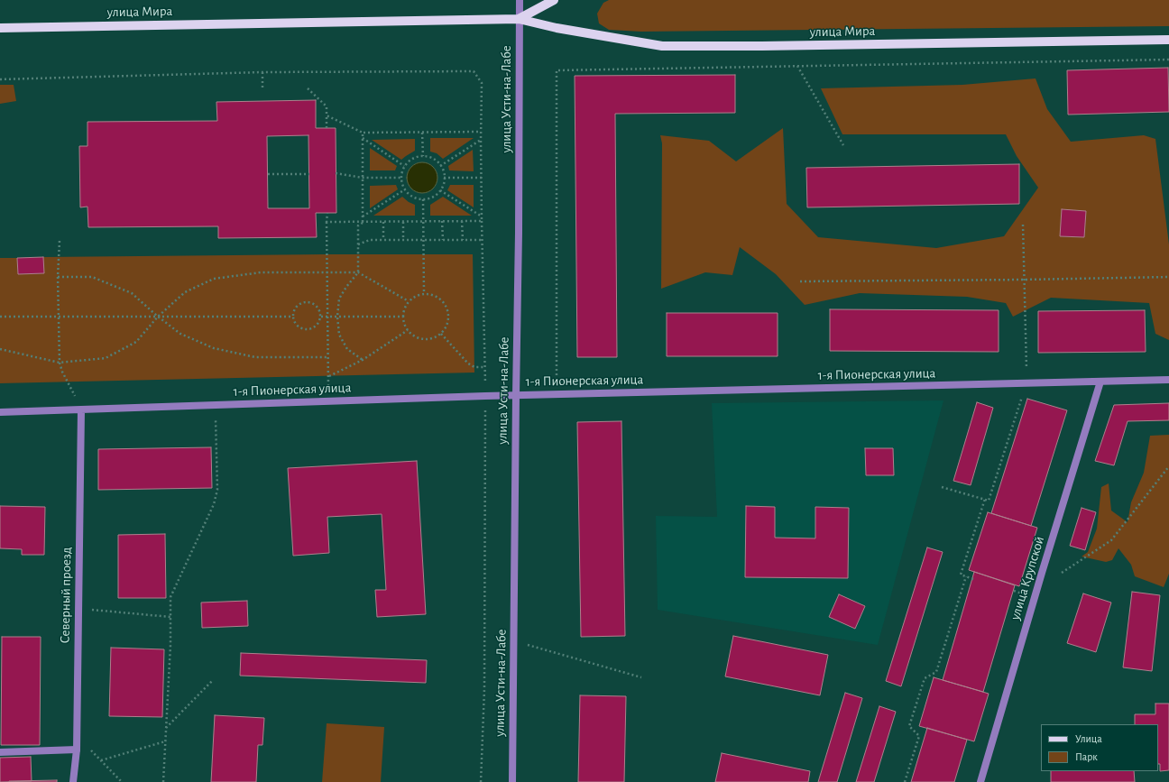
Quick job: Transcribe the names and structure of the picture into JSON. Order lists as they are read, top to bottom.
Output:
{
  "streets": {
    "main road": ["улица Мира"],
    "street": [
      "улица Усти-на-Лабе",
      "1-я Пионерская улица",
      "улица Крупской",
      "Северный проезд"
    ]
  },
  "crossings": [
    ["улица Мира", "улица Усти-на-Лабе"],
    ["улица Усти-на-Лабе", "1-я Пионерская улица"],
    ["1-я Пионерская улица", "улица Крупской"],
    ["1-я Пионерская улица", "Северный проезд"]
  ],
  "legend": ["Улица", "Парк"]
}
